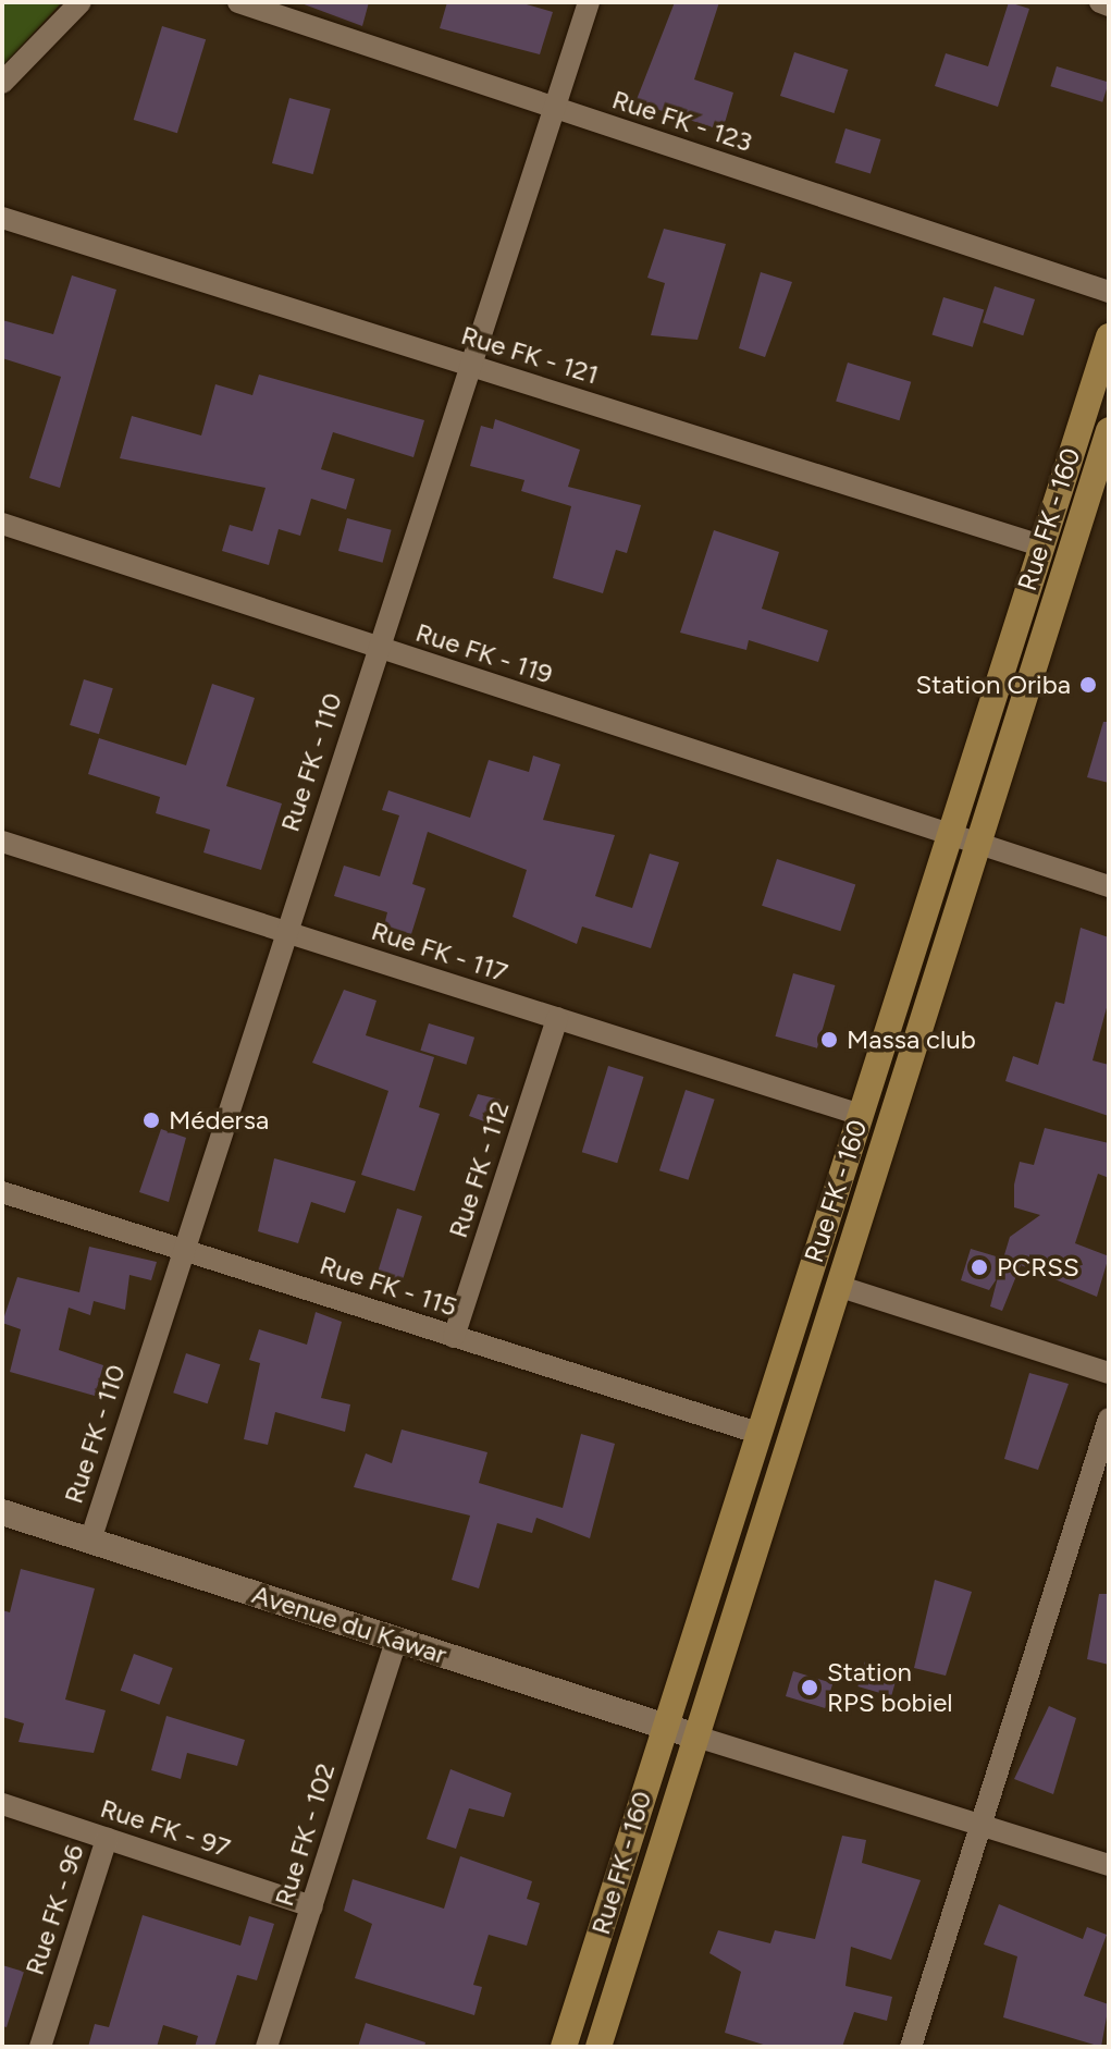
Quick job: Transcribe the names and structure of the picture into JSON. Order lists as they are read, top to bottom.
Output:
{
  "streets": {
    "main road": ["Rue FK - 160"],
    "street": [
      "Rue FK - 123",
      "Rue FK - 121",
      "Rue FK - 119",
      "Rue FK - 110",
      "Rue FK - 117",
      "Rue FK - 112",
      "Rue FK - 115",
      "Avenue du Kawar",
      "Rue FK - 97",
      "Rue FK - 102",
      "Rue FK - 96"
    ]
  },
  "crossings": [
    ["Rue FK - 123", "Rue FK - 110"],
    ["Rue FK - 121", "Rue FK - 160"],
    ["Rue FK - 121", "Rue FK - 110"],
    ["Rue FK - 160", "Rue FK - 119"],
    ["Rue FK - 160", "Rue FK - 117"],
    ["Rue FK - 160", "Rue FK - 115"],
    ["Rue FK - 160", "Avenue du Kawar"],
    ["Rue FK - 119", "Rue FK - 110"],
    ["Rue FK - 110", "Rue FK - 117"],
    ["Rue FK - 110", "Rue FK - 115"],
    ["Rue FK - 110", "Avenue du Kawar"],
    ["Rue FK - 117", "Rue FK - 112"],
    ["Rue FK - 112", "Rue FK - 115"],
    ["Avenue du Kawar", "Rue FK - 102"],
    ["Rue FK - 97", "Rue FK - 102"],
    ["Rue FK - 97", "Rue FK - 96"]
  ],
  "places": [
    "Station Oriba",
    "Massa club",
    "Médersa",
    "PCRSS",
    "Station RPS bobiel"
  ]
}
